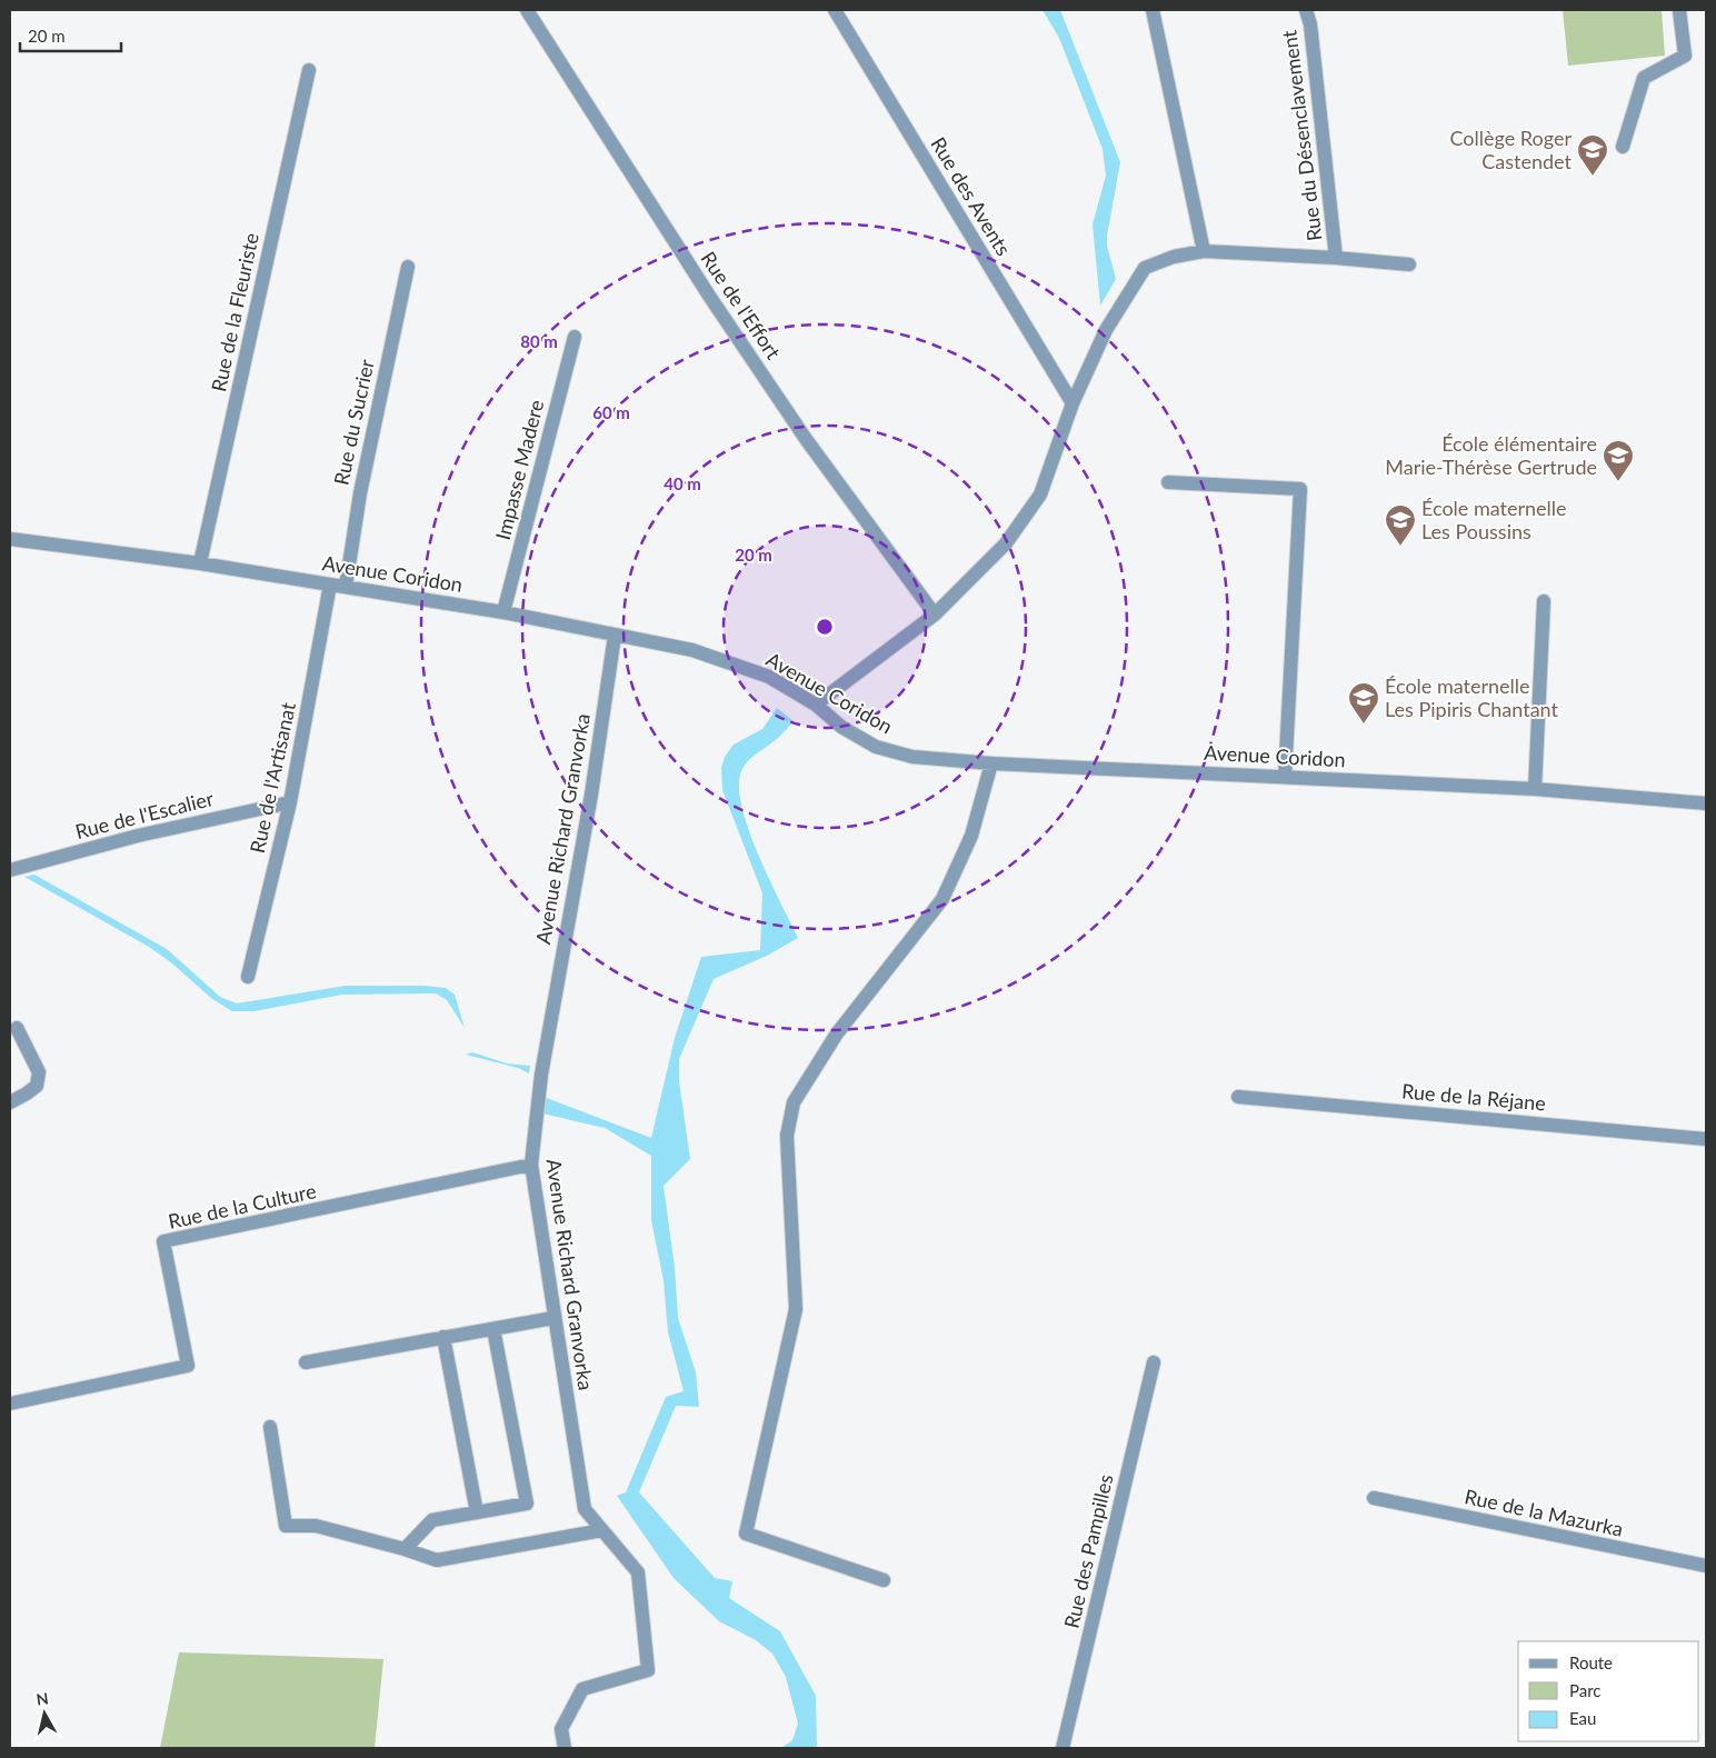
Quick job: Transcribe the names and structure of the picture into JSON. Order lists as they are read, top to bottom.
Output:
{
  "streets": {
    "street": [
      "Rue du Désenclavement",
      "Rue des Avents",
      "Rue de l'Effort",
      "Rue de la Fleuriste",
      "Rue du Sucrier",
      "Impasse Madere",
      "Avenue Coridon",
      "Rue de l'Artisanat",
      "Rue de l'Escalier",
      "Avenue Richard Granvorka",
      "Rue de la Réjane",
      "Rue de la Culture",
      "Rue de la Mazurka",
      "Rue des Pampilles"
    ]
  },
  "crossings": [
    ["Rue du Désenclavement", "Rue des Avents"],
    ["Rue du Désenclavement", "Rue de l'Effort"],
    ["Rue du Désenclavement", "Avenue Coridon"],
    ["Rue de la Fleuriste", "Avenue Coridon"],
    ["Rue du Sucrier", "Avenue Coridon"],
    ["Impasse Madere", "Avenue Coridon"],
    ["Avenue Coridon", "Rue de l'Artisanat"],
    ["Avenue Coridon", "Avenue Richard Granvorka"],
    ["Rue de l'Artisanat", "Rue de l'Escalier"],
    ["Avenue Richard Granvorka", "Rue de la Culture"]
  ],
  "places": {
    "school or university": [
      "Collège Roger Castendet",
      "École élémentaire Marie-Thérèse Gertrude",
      "École maternelle Les Poussins",
      "École maternelle Les Pipiris Chantant"
    ]
  },
  "legend": ["Route", "Parc", "Eau"],
  "scale_bar": "20 m",
  "north": "top",
  "rings": [
    "80 m",
    "60 m",
    "40 m",
    "20 m"
  ]
}
